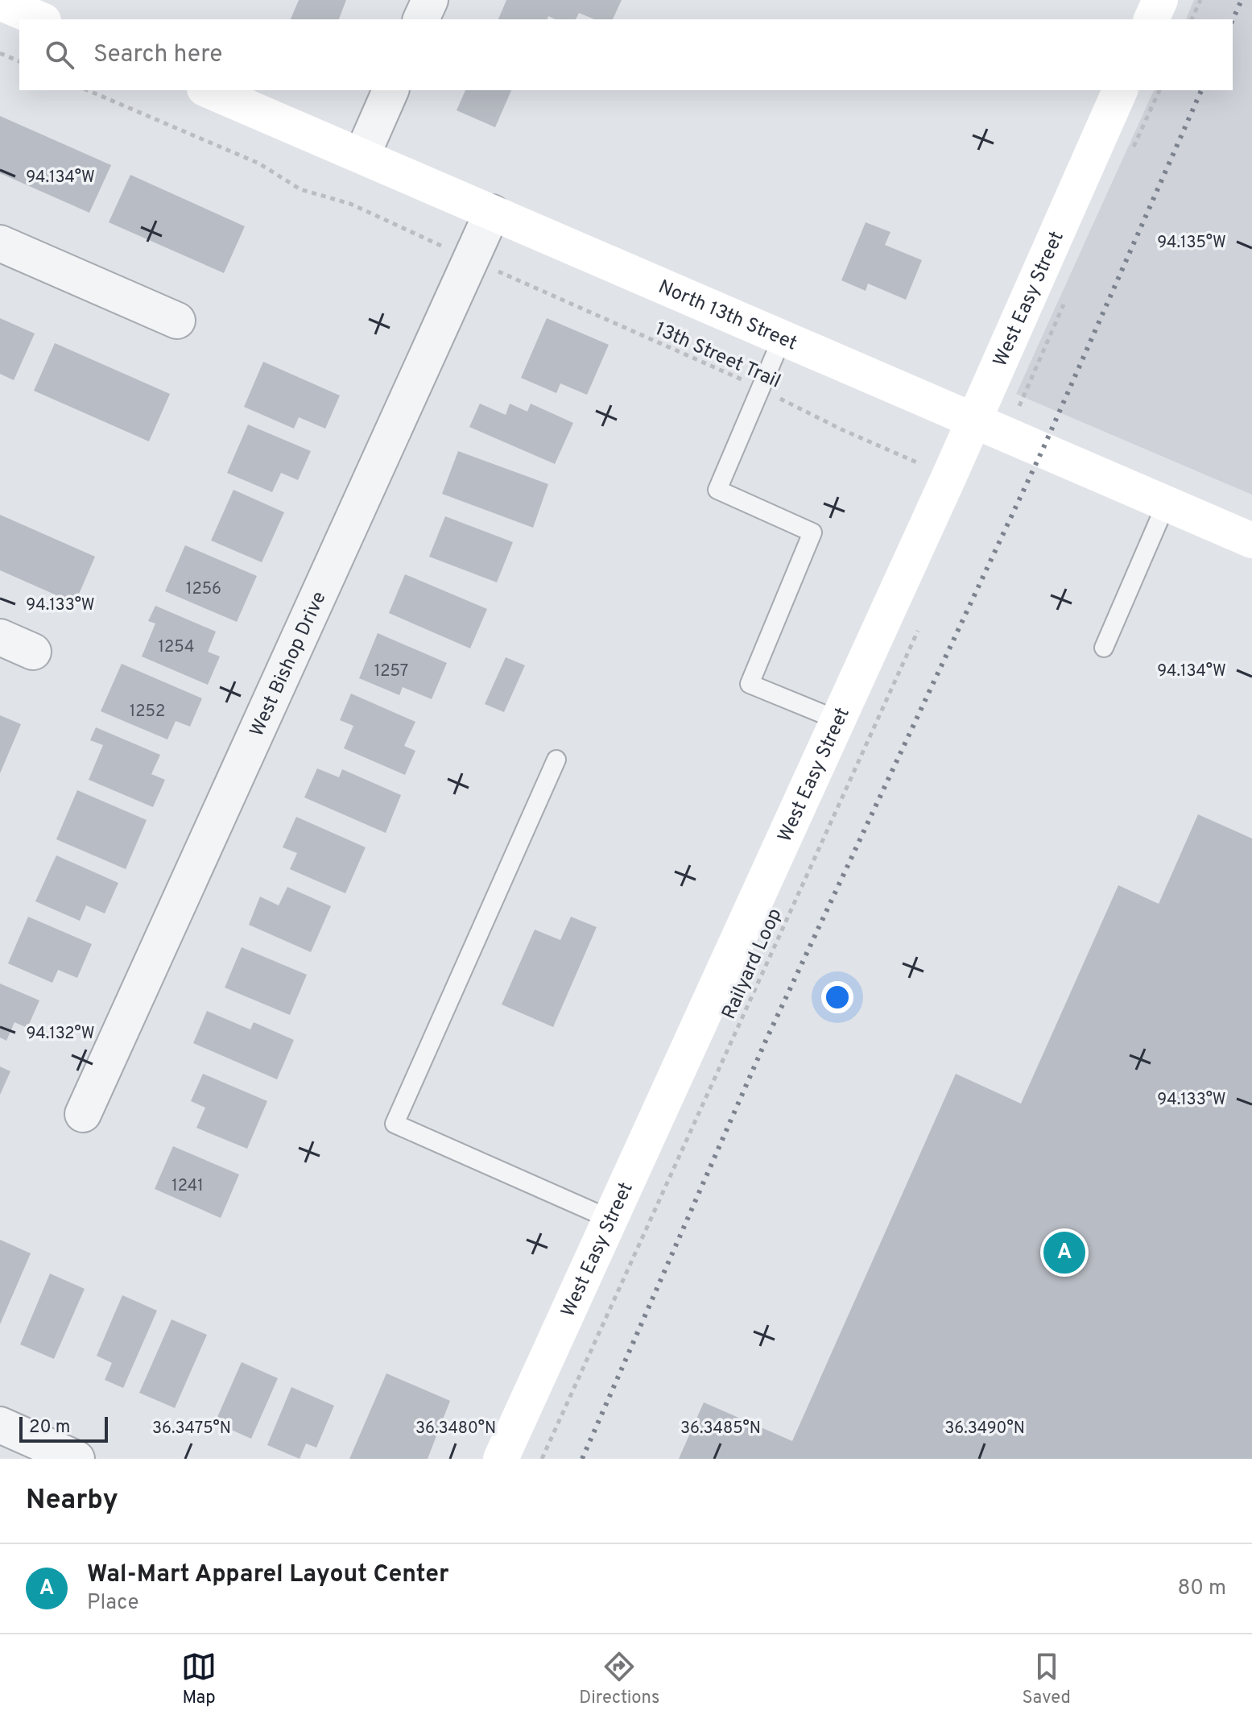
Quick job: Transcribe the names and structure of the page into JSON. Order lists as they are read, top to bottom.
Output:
{
  "streets": {
    "street": ["West Easy Street", "North 13th Street", "West Bishop Drive"],
    "path": ["13th Street Trail", "Railyard Loop"]
  },
  "crossings": [
    ["West Easy Street", "North 13th Street"],
    ["North 13th Street", "West Bishop Drive"]
  ],
  "house_numbers": [
    "1256",
    "1254",
    "1257",
    "1252",
    "1241"
  ],
  "scale_bar": "20 m",
  "page": {
    "search": "Search here",
    "pins": "A",
    "scale": "20 m",
    "heading": "Nearby",
    "list": [
      {
        "mark": "A",
        "name": "Wal-Mart Apparel Layout Center",
        "note": "Place",
        "value": "80 m"
      }
    ],
    "nav": ["Map", "Directions", "Saved"]
  },
  "coordinates": [
    "94.134°W",
    "94.135°W",
    "94.133°W",
    "94.132°W",
    "36.3475°N",
    "36.3480°N",
    "36.3485°N",
    "36.3490°N"
  ]
}
